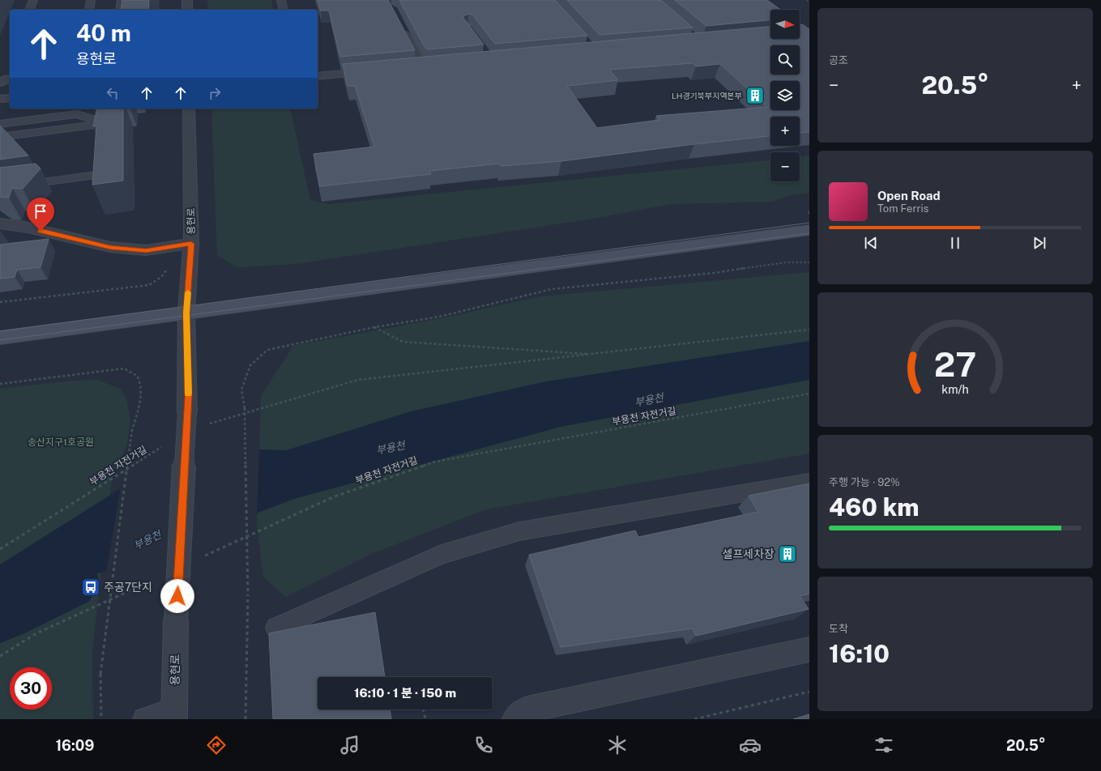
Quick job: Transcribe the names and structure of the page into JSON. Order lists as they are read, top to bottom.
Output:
{
  "streets": {
    "street": ["용현로"],
    "path": ["부용천 자전거길"]
  },
  "water": ["부용천"],
  "parks": ["송산지구1호공원"],
  "places": {
    "building": ["LH경기북부지역본부", "셀프세차장"],
    "bus stop": ["주공7단지"]
  },
  "north": "right",
  "page": {
    "tile": [
      "공조",
      ["주행 가능 · 92%", "460 km"],
      ["도착", "16:10"]
    ],
    "map_buttons": ["+", "−"],
    "turn": ["40 m", "용현로"],
    "heat": ["−", "20.5°", "+"],
    "song": ["Open Road", "Tom Ferris"],
    "limit": "30",
    "trip": "16:10 · 1 분 · 150 m",
    "tabs": ["16:09", "20.5°"],
    "gauge": ["27", "km/h"]
  }
}
